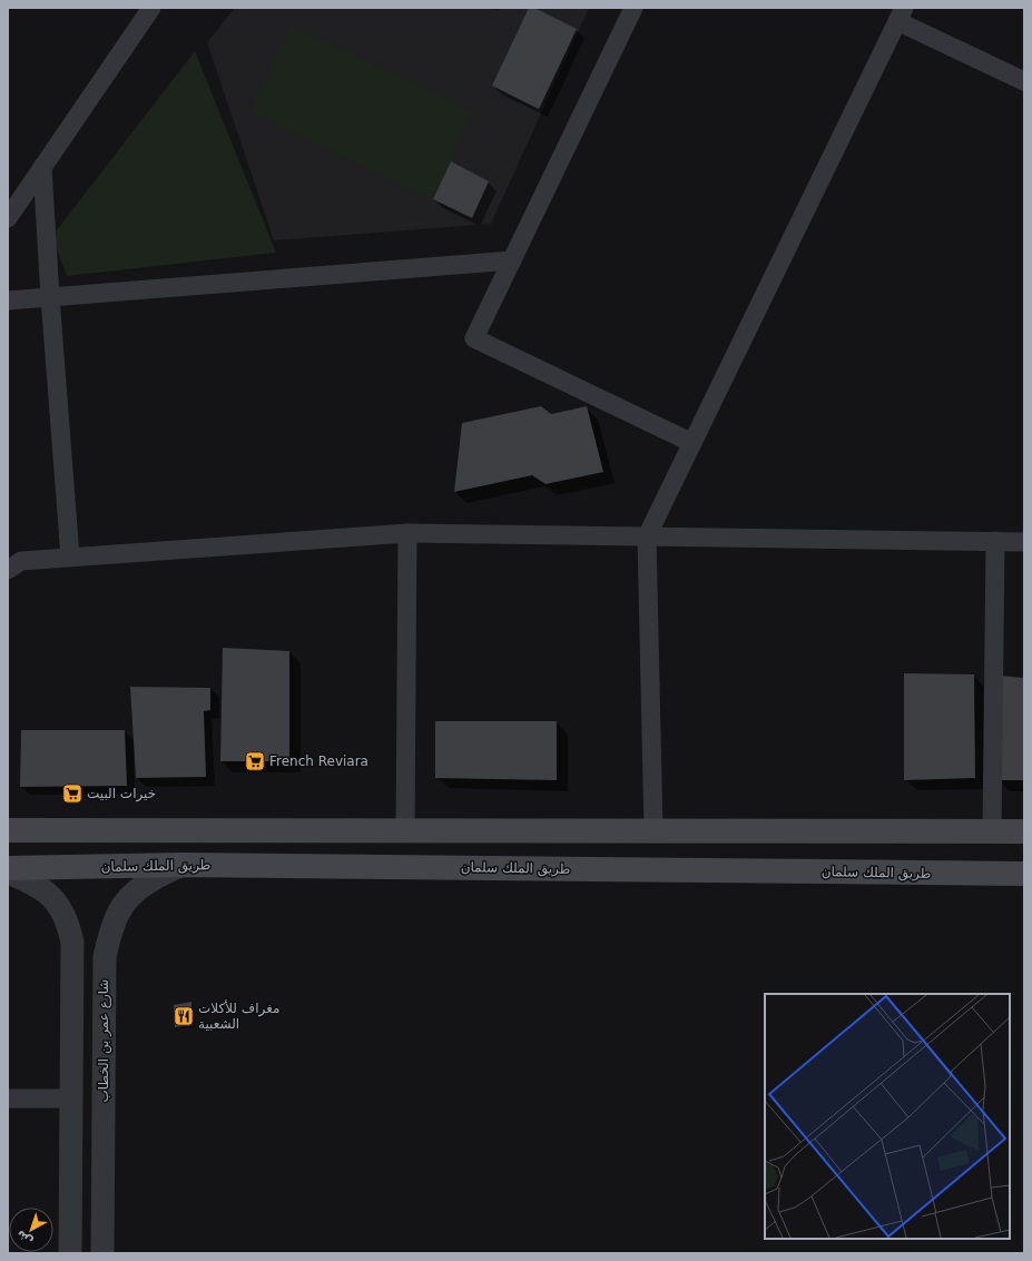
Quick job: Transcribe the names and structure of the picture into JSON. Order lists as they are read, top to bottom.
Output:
{
  "streets": {
    "main road": ["طريق الملك سلمان"],
    "street": ["شارع عمر بن الخطاب"]
  },
  "crossings": [
    ["طريق الملك سلمان", "شارع عمر بن الخطاب"]
  ],
  "places": {
    "supermarket": ["French Reviara", "خيرات البيت"],
    "restaurant": ["مغراف للأكلات الشعبية"]
  },
  "north": "bottom left"
}
